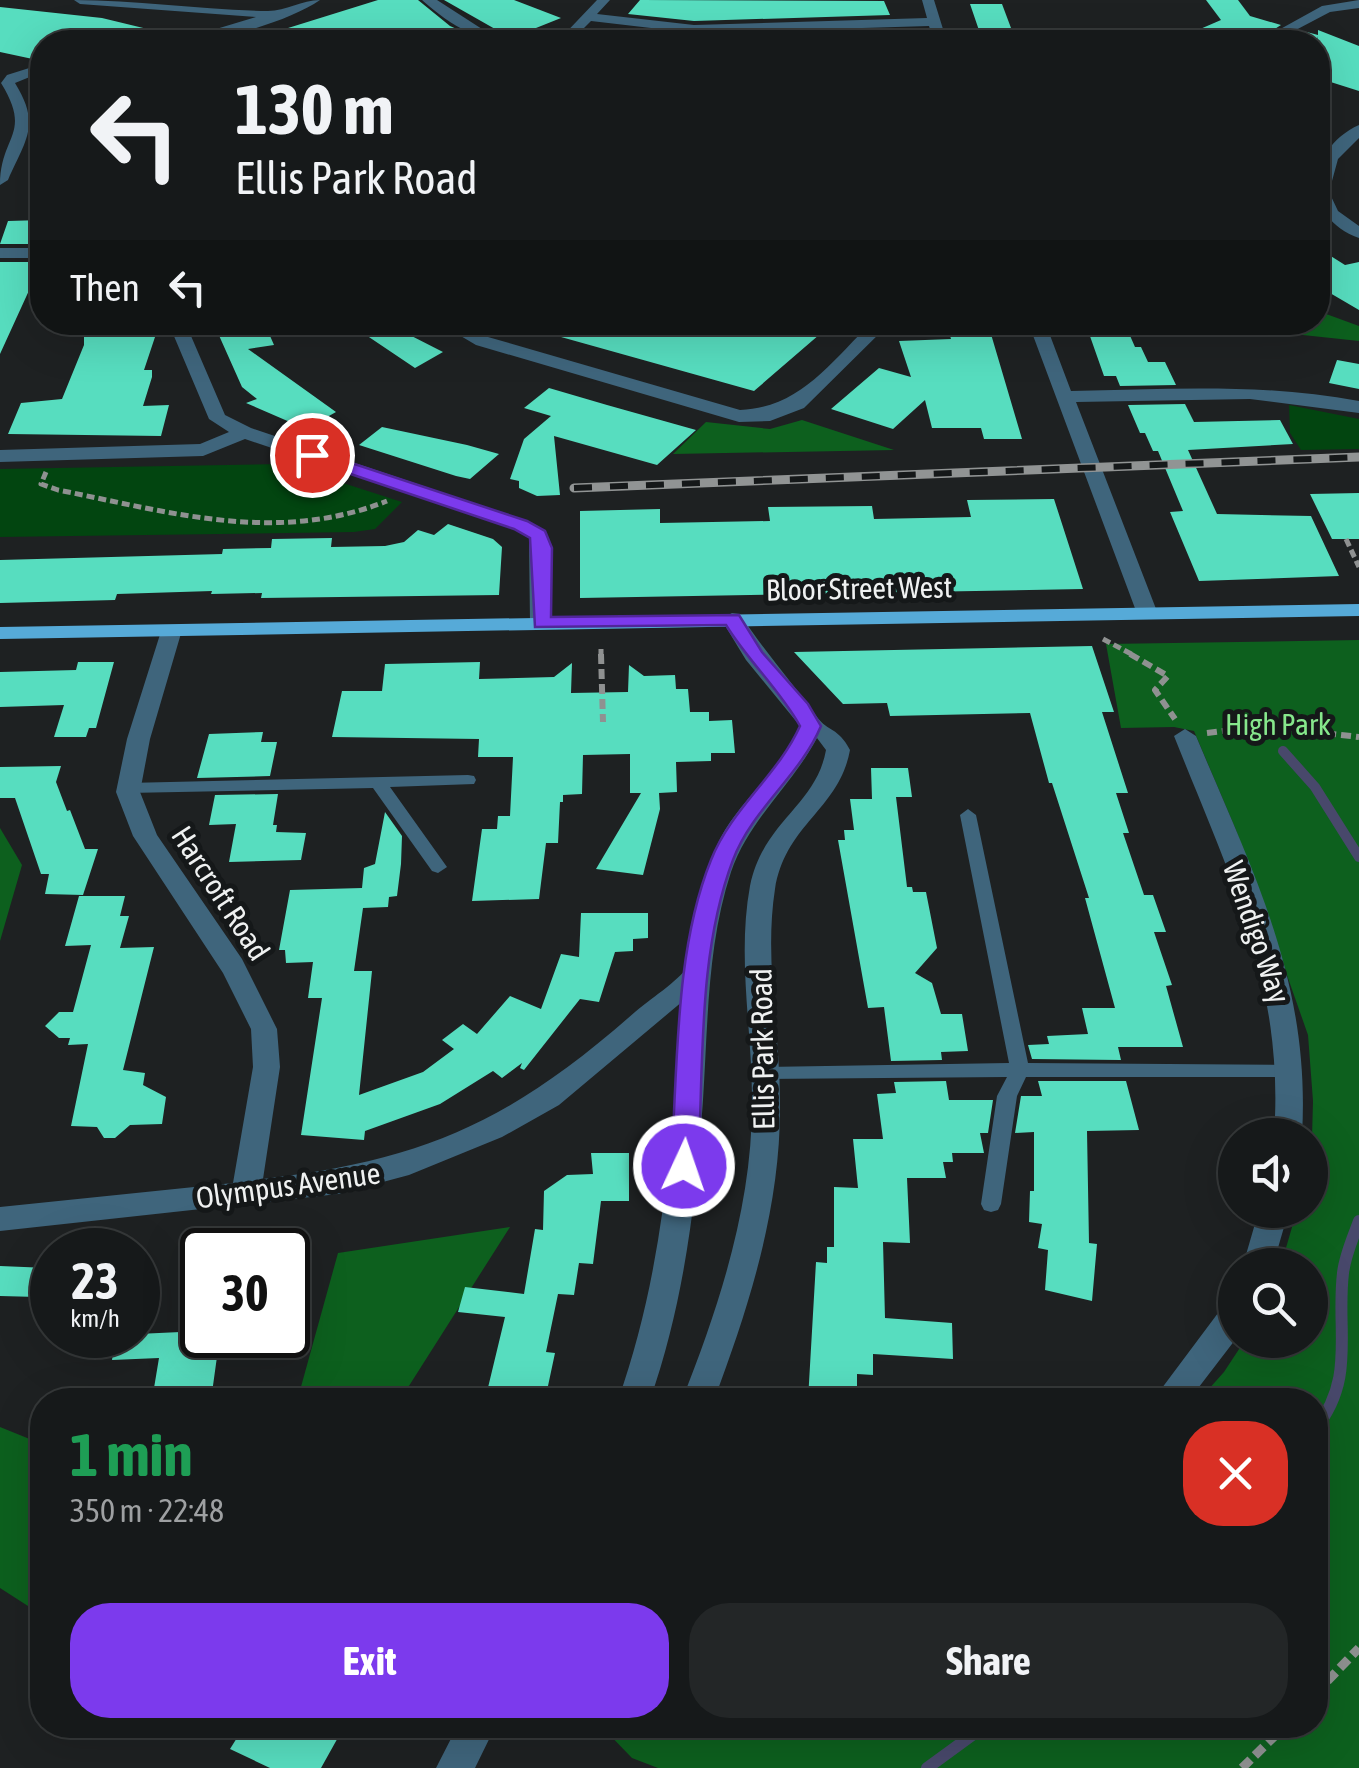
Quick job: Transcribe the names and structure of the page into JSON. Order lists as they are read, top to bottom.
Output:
{
  "streets": {
    "main road": ["Bloor Street West"],
    "street": [
      "Harcroft Road",
      "Wendigo Way",
      "Ellis Park Road",
      "Olympus Avenue"
    ]
  },
  "crossings": [
    ["Bloor Street West", "Ellis Park Road"],
    ["Harcroft Road", "Olympus Avenue"],
    ["Ellis Park Road", "Olympus Avenue"]
  ],
  "parks": ["High Park"],
  "page": {
    "turn": ["130 m", "Ellis Park Road"],
    "then": "Then",
    "speed": "23 km/h",
    "limit": "30",
    "heading": ["1 min", "350 m · 22:48"],
    "buttons": ["Exit", "Share"]
  }
}
